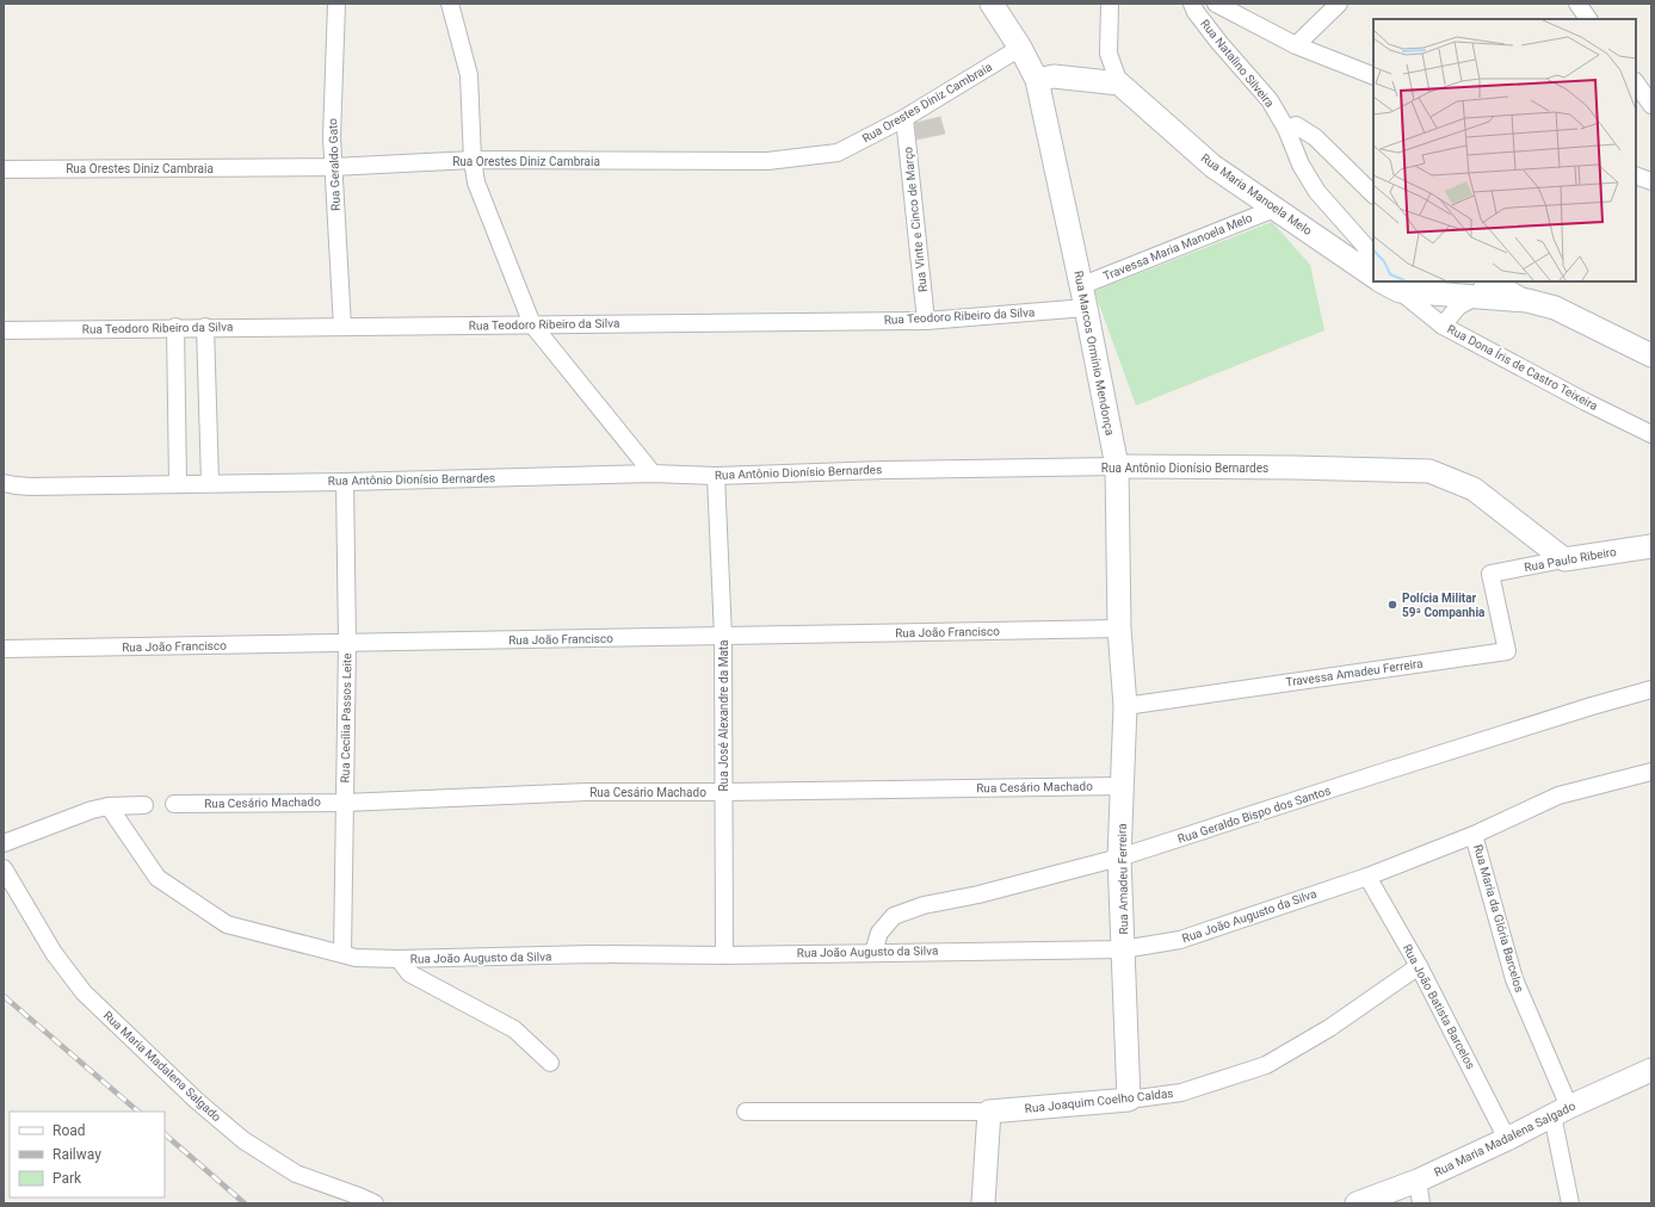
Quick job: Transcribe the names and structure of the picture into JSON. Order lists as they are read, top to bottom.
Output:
{
  "streets": {
    "street": [
      "Rua Natalino Silveira",
      "Rua Orestes Diniz Cambraia",
      "Rua Geraldo Gato",
      "Rua Maria Manoela Melo",
      "Rua Vinte e Cinco de Março",
      "Travessa Maria Manoela Melo",
      "Rua Teodoro Ribeiro da Silva",
      "Rua Marcos Ormínio Mendonça",
      "Rua Dona Íris de Castro Teixeira",
      "Rua Antônio Dionísio Bernardes",
      "Rua Paulo Ribeiro",
      "Rua João Francisco",
      "Travessa Amadeu Ferreira",
      "Rua José Alexandre da Mata",
      "Rua Cecília Passos Leite",
      "Rua Cesário Machado",
      "Rua Geraldo Bispo dos Santos",
      "Rua Amadeu Ferreira",
      "Rua João Augusto da Silva",
      "Rua Maria da Glória Barcelos",
      "Rua João Batista Barcelos",
      "Rua Maria Madalena Salgado",
      "Rua Joaquim Coelho Caldas"
    ]
  },
  "crossings": [
    ["Rua Orestes Diniz Cambraia", "Rua Geraldo Gato"],
    ["Rua Orestes Diniz Cambraia", "Rua Vinte e Cinco de Março"],
    ["Rua Orestes Diniz Cambraia", "Rua Marcos Ormínio Mendonça"],
    ["Rua Geraldo Gato", "Rua Teodoro Ribeiro da Silva"],
    ["Rua Maria Manoela Melo", "Travessa Maria Manoela Melo"],
    ["Rua Vinte e Cinco de Março", "Rua Teodoro Ribeiro da Silva"],
    ["Travessa Maria Manoela Melo", "Rua Marcos Ormínio Mendonça"],
    ["Rua Teodoro Ribeiro da Silva", "Rua Marcos Ormínio Mendonça"],
    ["Rua Marcos Ormínio Mendonça", "Rua Antônio Dionísio Bernardes"],
    ["Rua Marcos Ormínio Mendonça", "Rua João Francisco"],
    ["Rua Marcos Ormínio Mendonça", "Rua Amadeu Ferreira"],
    ["Rua Antônio Dionísio Bernardes", "Rua Paulo Ribeiro"],
    ["Rua Antônio Dionísio Bernardes", "Rua José Alexandre da Mata"],
    ["Rua Antônio Dionísio Bernardes", "Rua Cecília Passos Leite"],
    ["Rua Paulo Ribeiro", "Travessa Amadeu Ferreira"],
    ["Rua João Francisco", "Rua José Alexandre da Mata"],
    ["Rua João Francisco", "Rua Cecília Passos Leite"],
    ["Rua João Francisco", "Rua Amadeu Ferreira"],
    ["Travessa Amadeu Ferreira", "Rua Amadeu Ferreira"],
    ["Rua José Alexandre da Mata", "Rua Cesário Machado"],
    ["Rua José Alexandre da Mata", "Rua João Augusto da Silva"],
    ["Rua Cecília Passos Leite", "Rua Cesário Machado"],
    ["Rua Cecília Passos Leite", "Rua João Augusto da Silva"],
    ["Rua Cesário Machado", "Rua Amadeu Ferreira"],
    ["Rua Geraldo Bispo dos Santos", "Rua Amadeu Ferreira"],
    ["Rua Geraldo Bispo dos Santos", "Rua João Augusto da Silva"],
    ["Rua Amadeu Ferreira", "Rua João Augusto da Silva"],
    ["Rua Amadeu Ferreira", "Rua Joaquim Coelho Caldas"],
    ["Rua João Augusto da Silva", "Rua Maria da Glória Barcelos"],
    ["Rua João Augusto da Silva", "Rua João Batista Barcelos"],
    ["Rua Maria da Glória Barcelos", "Rua Maria Madalena Salgado"],
    ["Rua João Batista Barcelos", "Rua Maria Madalena Salgado"],
    ["Rua João Batista Barcelos", "Rua Joaquim Coelho Caldas"]
  ],
  "places": ["Polícia Militar 59ª Companhia"],
  "legend": ["Road", "Railway", "Park"]
}
